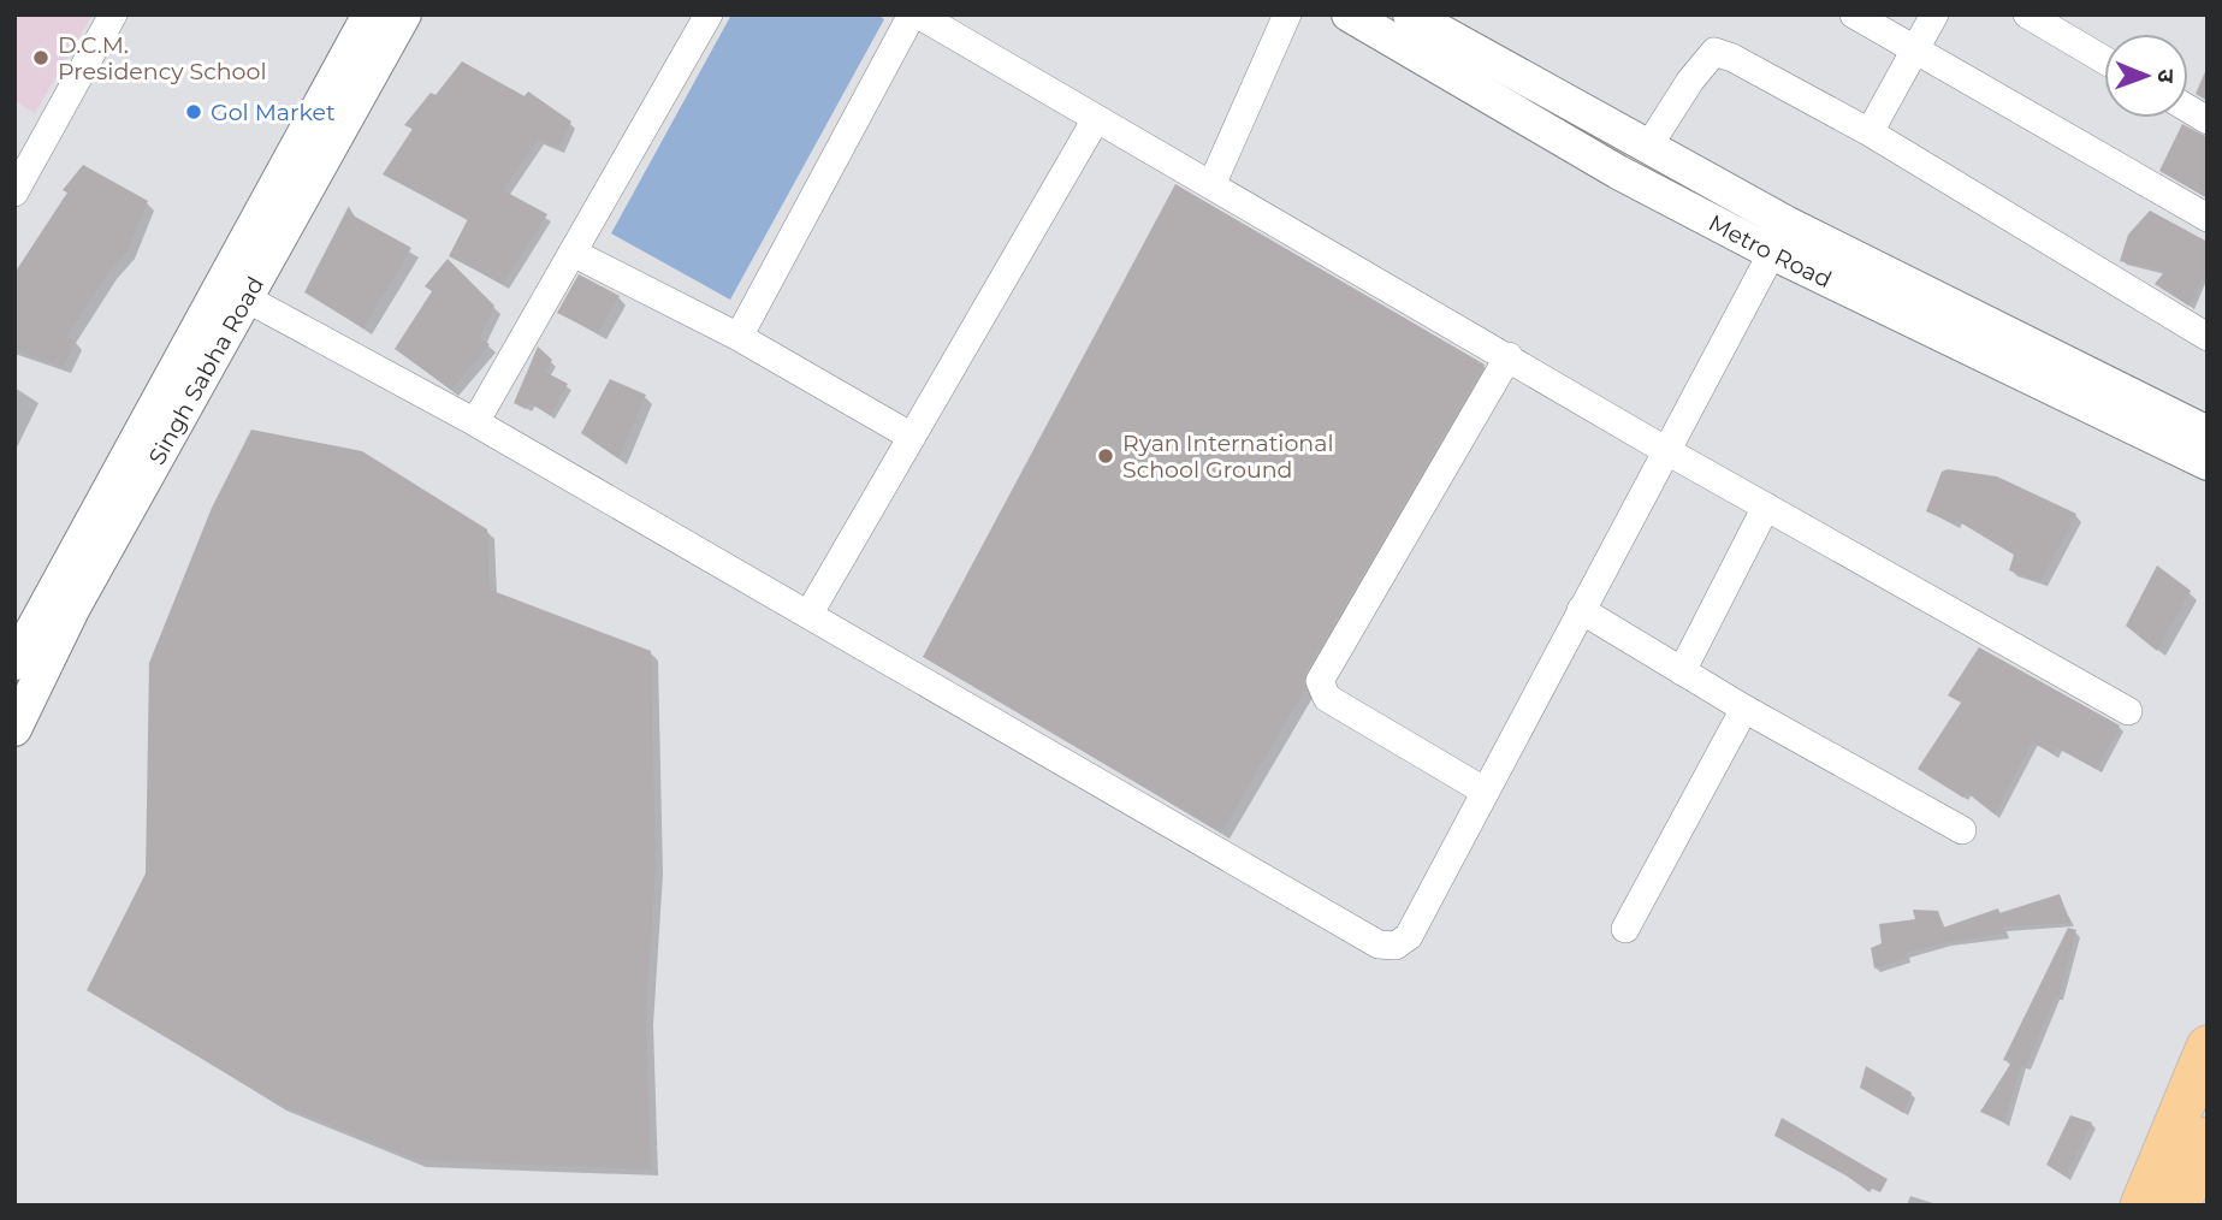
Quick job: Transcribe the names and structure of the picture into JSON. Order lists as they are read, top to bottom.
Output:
{
  "streets": {
    "street": ["Metro Road", "Singh Sabha Road"]
  },
  "places": ["D.C.M. Presidency School", "Gol Market", "Ryan International School Ground"],
  "north": "right"
}
